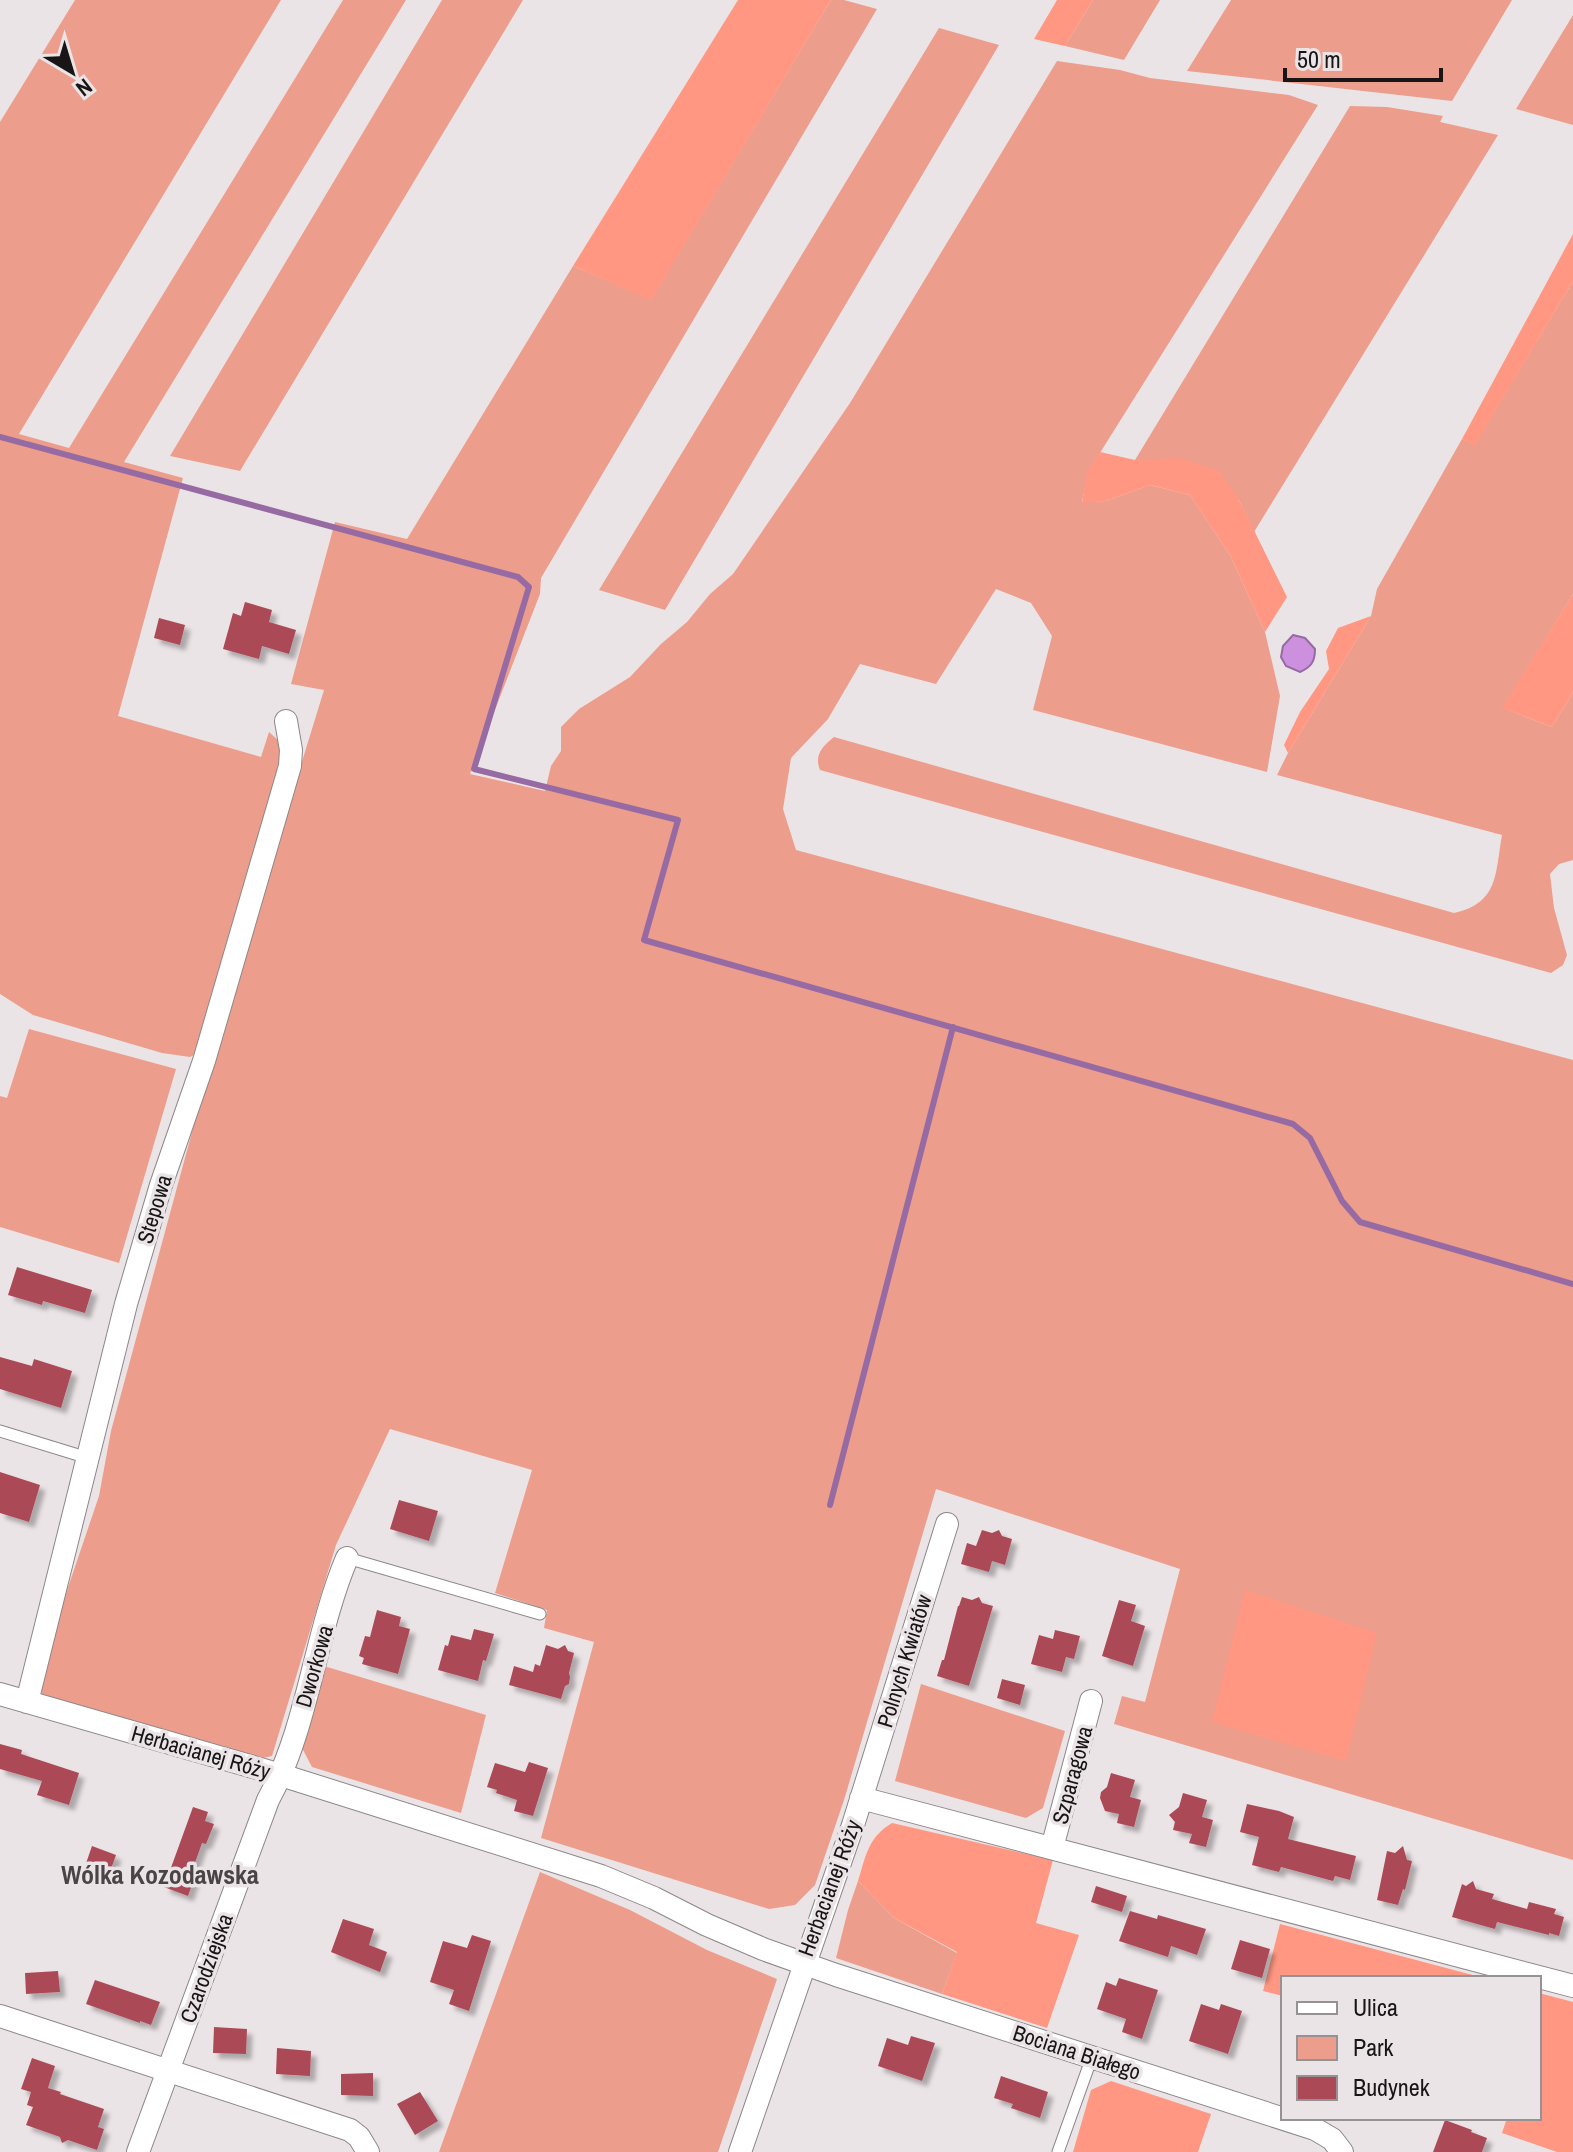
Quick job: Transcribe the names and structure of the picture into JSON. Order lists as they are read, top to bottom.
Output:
{
  "streets": {
    "street": [
      "Stepowa",
      "Polnych Kwiatów",
      "Dworkowa",
      "Herbacianej Róży",
      "Szparagowa",
      "Czarodziejska",
      "Bociana Białego"
    ]
  },
  "crossings": [
    ["Stepowa", "Herbacianej Róży"],
    ["Polnych Kwiatów", "Herbacianej Róży"],
    ["Dworkowa", "Herbacianej Róży"],
    ["Dworkowa", "Czarodziejska"],
    ["Herbacianej Róży", "Szparagowa"],
    ["Herbacianej Róży", "Czarodziejska"],
    ["Herbacianej Róży", "Bociana Białego"]
  ],
  "districts": ["Wólka Kozodawska"],
  "legend": ["Ulica", "Park", "Budynek"],
  "scale_bar": "50 m",
  "north": "bottom right"
}
